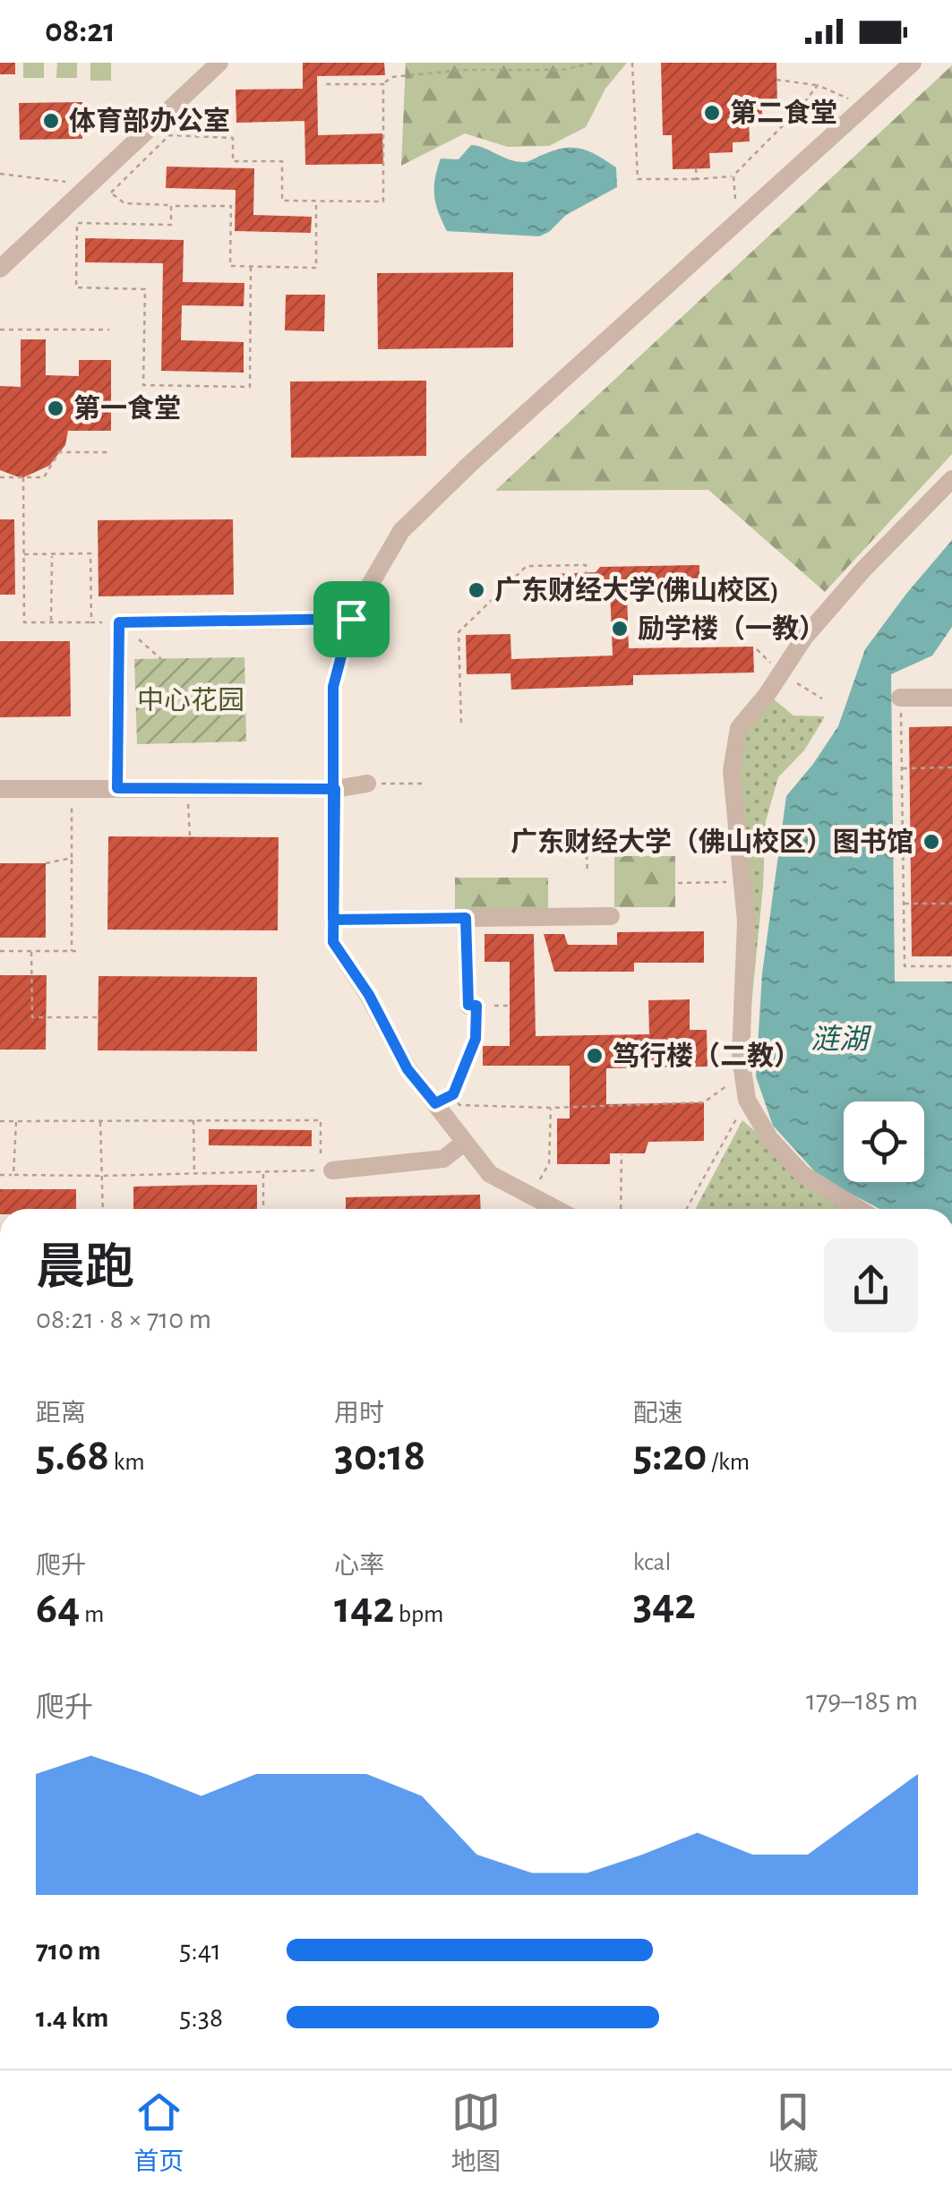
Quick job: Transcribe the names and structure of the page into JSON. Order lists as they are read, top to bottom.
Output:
{
  "water": ["涟湖"],
  "parks": ["中心花园"],
  "places": [
    "第二食堂",
    "体育部办公室",
    "第一食堂",
    "广东财经大学(佛山校区)",
    "励学楼（一教）",
    "广东财经大学（佛山校区）图书馆",
    "笃行楼（二教）"
  ],
  "page": {
    "status": "08:21",
    "heading": ["晨跑", "08:21 · 8 × 710 m"],
    "stats": [
      ["距离", "5.68 km"],
      ["用时", "30:18"],
      ["配速", "5:20 /km"],
      ["爬升", "64 m"],
      ["心率", "142 bpm"],
      ["kcal", "342"]
    ],
    "chart": ["爬升", "179–185 m"],
    "list": [
      {
        "name": "710 m",
        "note": "5:41"
      },
      {
        "name": "1.4 km",
        "note": "5:38"
      }
    ],
    "tabs": ["首页", "地图", "收藏"]
  }
}
